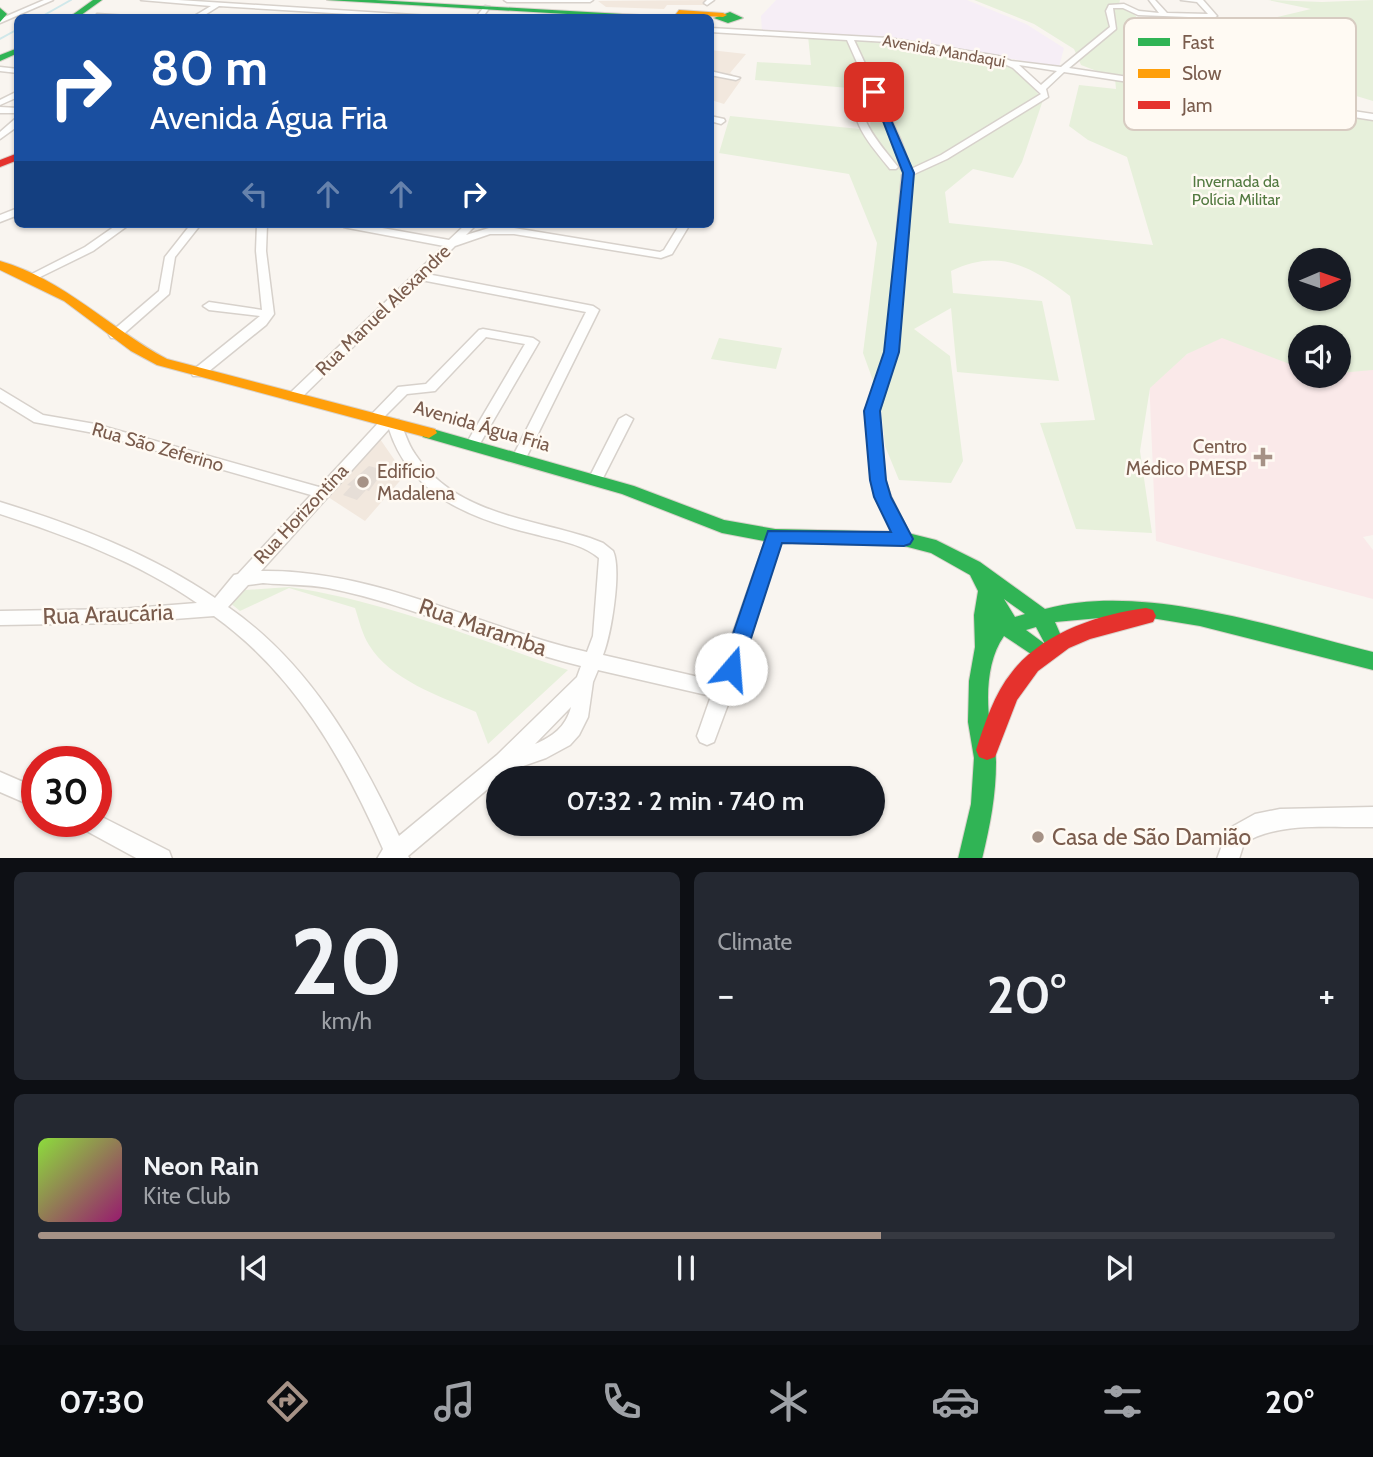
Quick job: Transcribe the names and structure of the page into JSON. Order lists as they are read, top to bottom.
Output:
{
  "streets": {
    "main road": ["Avenida Água Fria"],
    "street": [
      "Avenida Mandaqui",
      "Rua Manuel Alexandre",
      "Rua São Zeferino",
      "Rua Horizontina",
      "Rua Araucária",
      "Rua Maramba"
    ]
  },
  "crossings": [
    ["Rua Manuel Alexandre", "Avenida Água Fria"],
    ["Avenida Água Fria", "Rua Horizontina"],
    ["Rua São Zeferino", "Rua Horizontina"],
    ["Rua Horizontina", "Rua Araucária"],
    ["Rua Horizontina", "Rua Maramba"]
  ],
  "parks": ["Invernada da Polícia Militar"],
  "places": {
    "health": ["Centro Médico PMESP"],
    "other": ["Edifício Madalena", "Casa de São Damião"]
  },
  "legend": ["Fast", "Slow", "Jam"],
  "north": "right",
  "page": {
    "turn": ["80 m", "Avenida Água Fria"],
    "limit": "30",
    "trip": "07:32 · 2 min · 740 m",
    "tile": [
      ["20", "km/h"],
      "Climate"
    ],
    "heat": ["−", "20°", "+"],
    "song": ["Neon Rain", "Kite Club"],
    "tabs": ["07:30", "20°"]
  }
}
